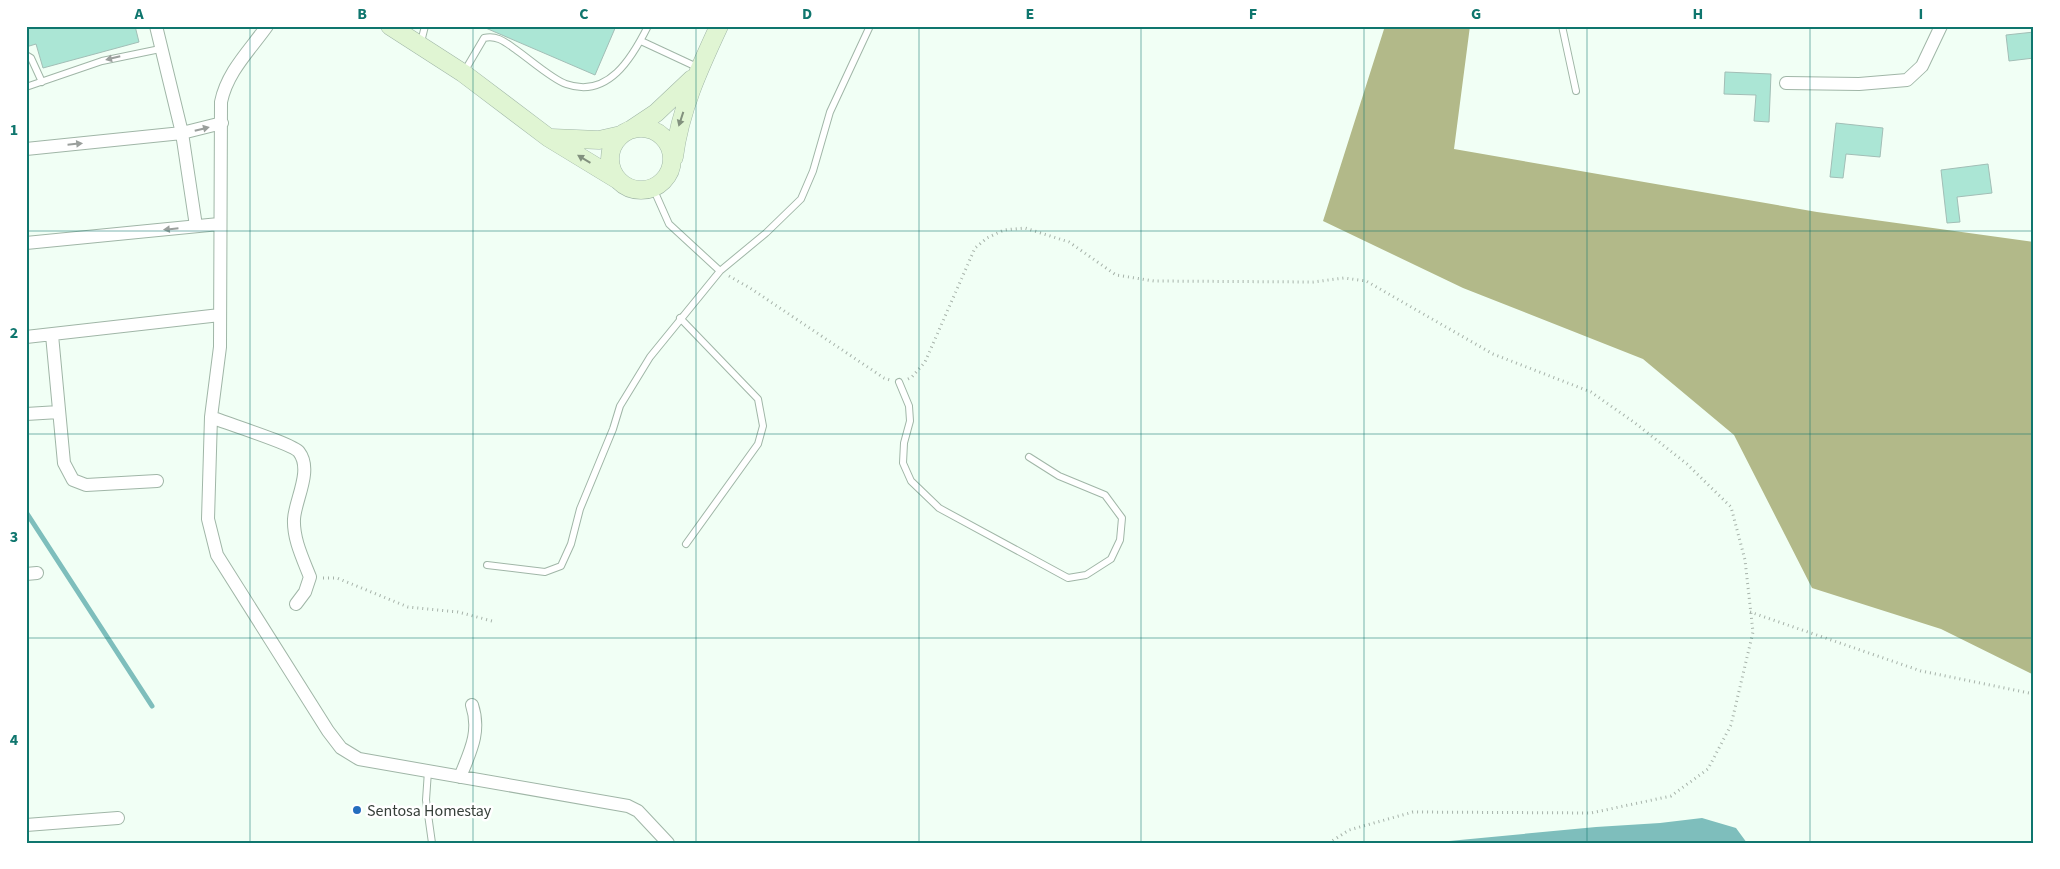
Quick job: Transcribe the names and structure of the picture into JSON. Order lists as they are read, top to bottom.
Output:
{
  "places": ["Sentosa Homestay"],
  "grid": {
    "columns": [
      "A",
      "B",
      "C",
      "D",
      "E",
      "F",
      "G",
      "H",
      "I"
    ],
    "rows": [
      "1",
      "2",
      "3",
      "4"
    ]
  }
}
